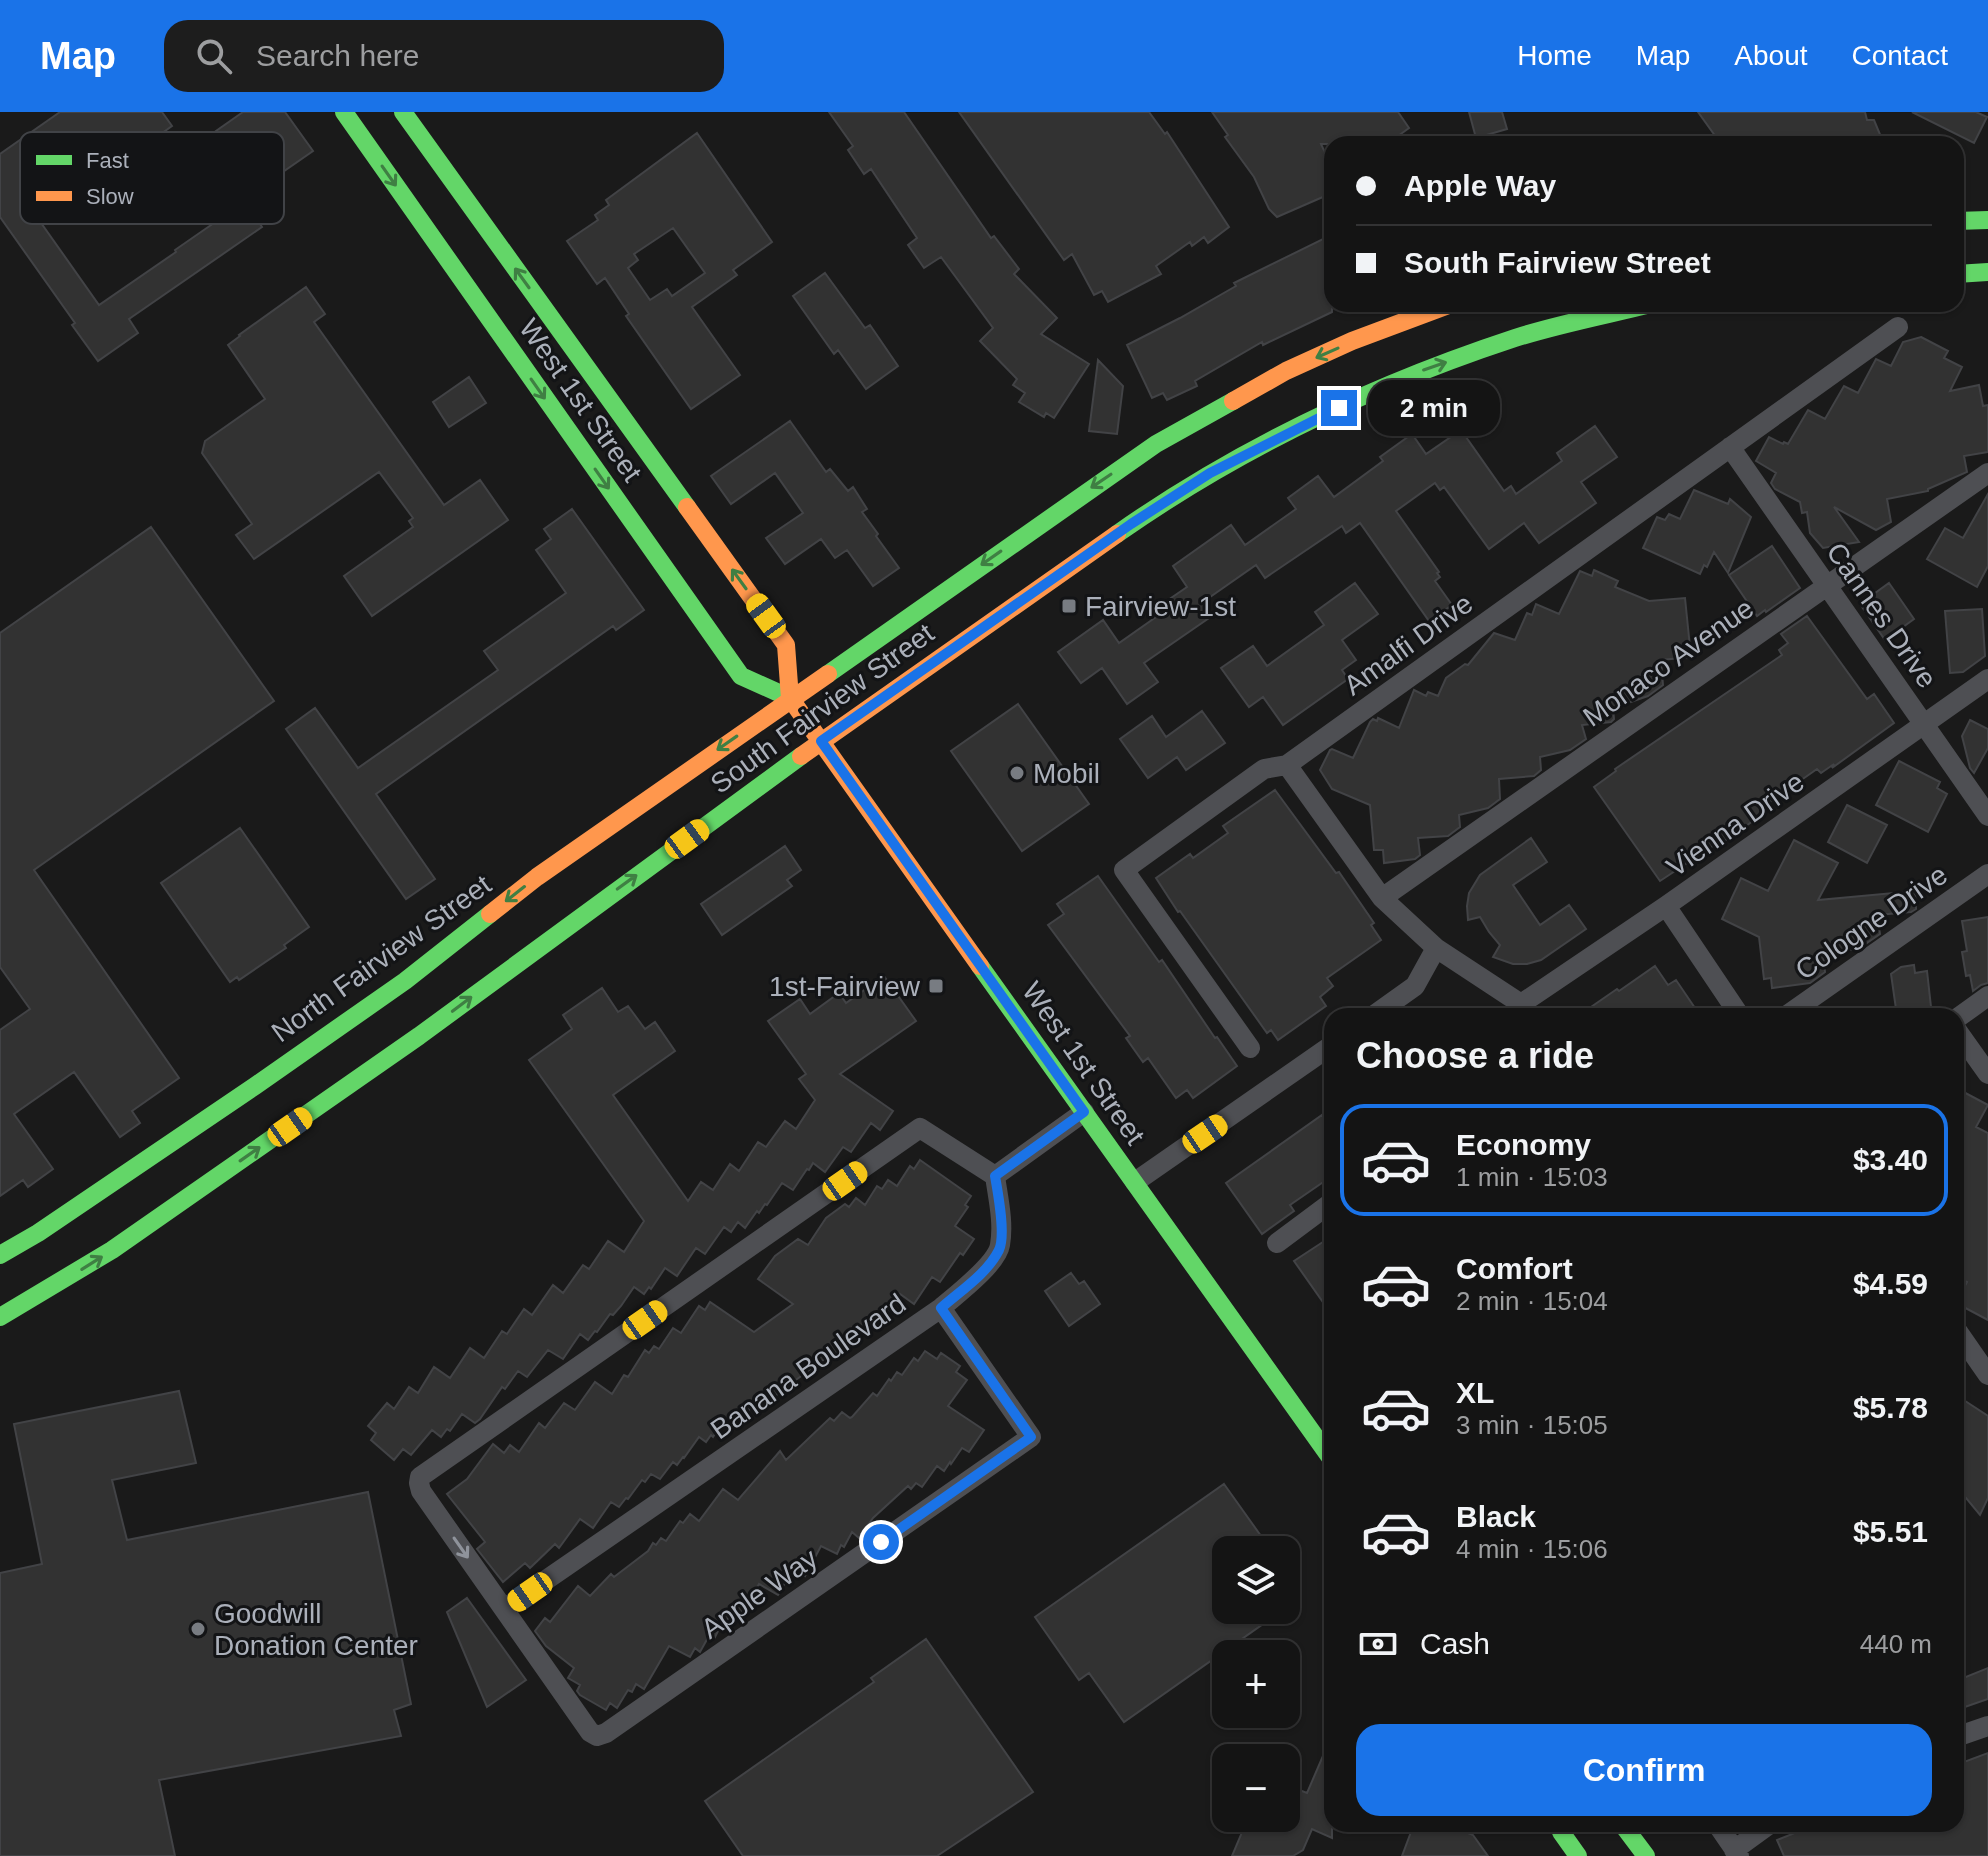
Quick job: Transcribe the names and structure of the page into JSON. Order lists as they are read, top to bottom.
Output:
{
  "streets": {
    "main road": ["West 1st Street", "South Fairview Street", "North Fairview Street"],
    "street": [
      "Cannes Drive",
      "Amalfi Drive",
      "Monaco Avenue",
      "Vienna Drive",
      "Cologne Drive",
      "Banana Boulevard",
      "Apple Way"
    ]
  },
  "crossings": [
    ["West 1st Street", "South Fairview Street"],
    ["West 1st Street", "North Fairview Street"],
    ["Cannes Drive", "Amalfi Drive"],
    ["Cannes Drive", "Monaco Avenue"],
    ["Cannes Drive", "Vienna Drive"],
    ["South Fairview Street", "North Fairview Street"],
    ["Banana Boulevard", "Apple Way"]
  ],
  "one_way": ["North Fairview Street"],
  "places": {
    "transit": ["Fairview-1st", "1st-Fairview"],
    "other": ["Mobil", "Goodwill Donation Center"]
  },
  "legend": ["Fast", "Slow"],
  "page": {
    "header": "Map",
    "search": "Search here",
    "nav": [
      "Home",
      "Map",
      "About",
      "Contact"
    ],
    "banner": ["Apple Way", "South Fairview Street"],
    "bubble": "2 min",
    "heading": "Choose a ride",
    "list": [
      {
        "name": "Economy",
        "note": "1 min · 15:03",
        "value": "$3.40"
      },
      {
        "name": "Comfort",
        "note": "2 min · 15:04",
        "value": "$4.59"
      },
      {
        "name": "XL",
        "note": "3 min · 15:05",
        "value": "$5.78"
      },
      {
        "name": "Black",
        "note": "4 min · 15:06",
        "value": "$5.51"
      }
    ],
    "map_buttons": ["+", "−"],
    "pay": ["Cash", "440 m"],
    "buttons": "Confirm"
  }
}
